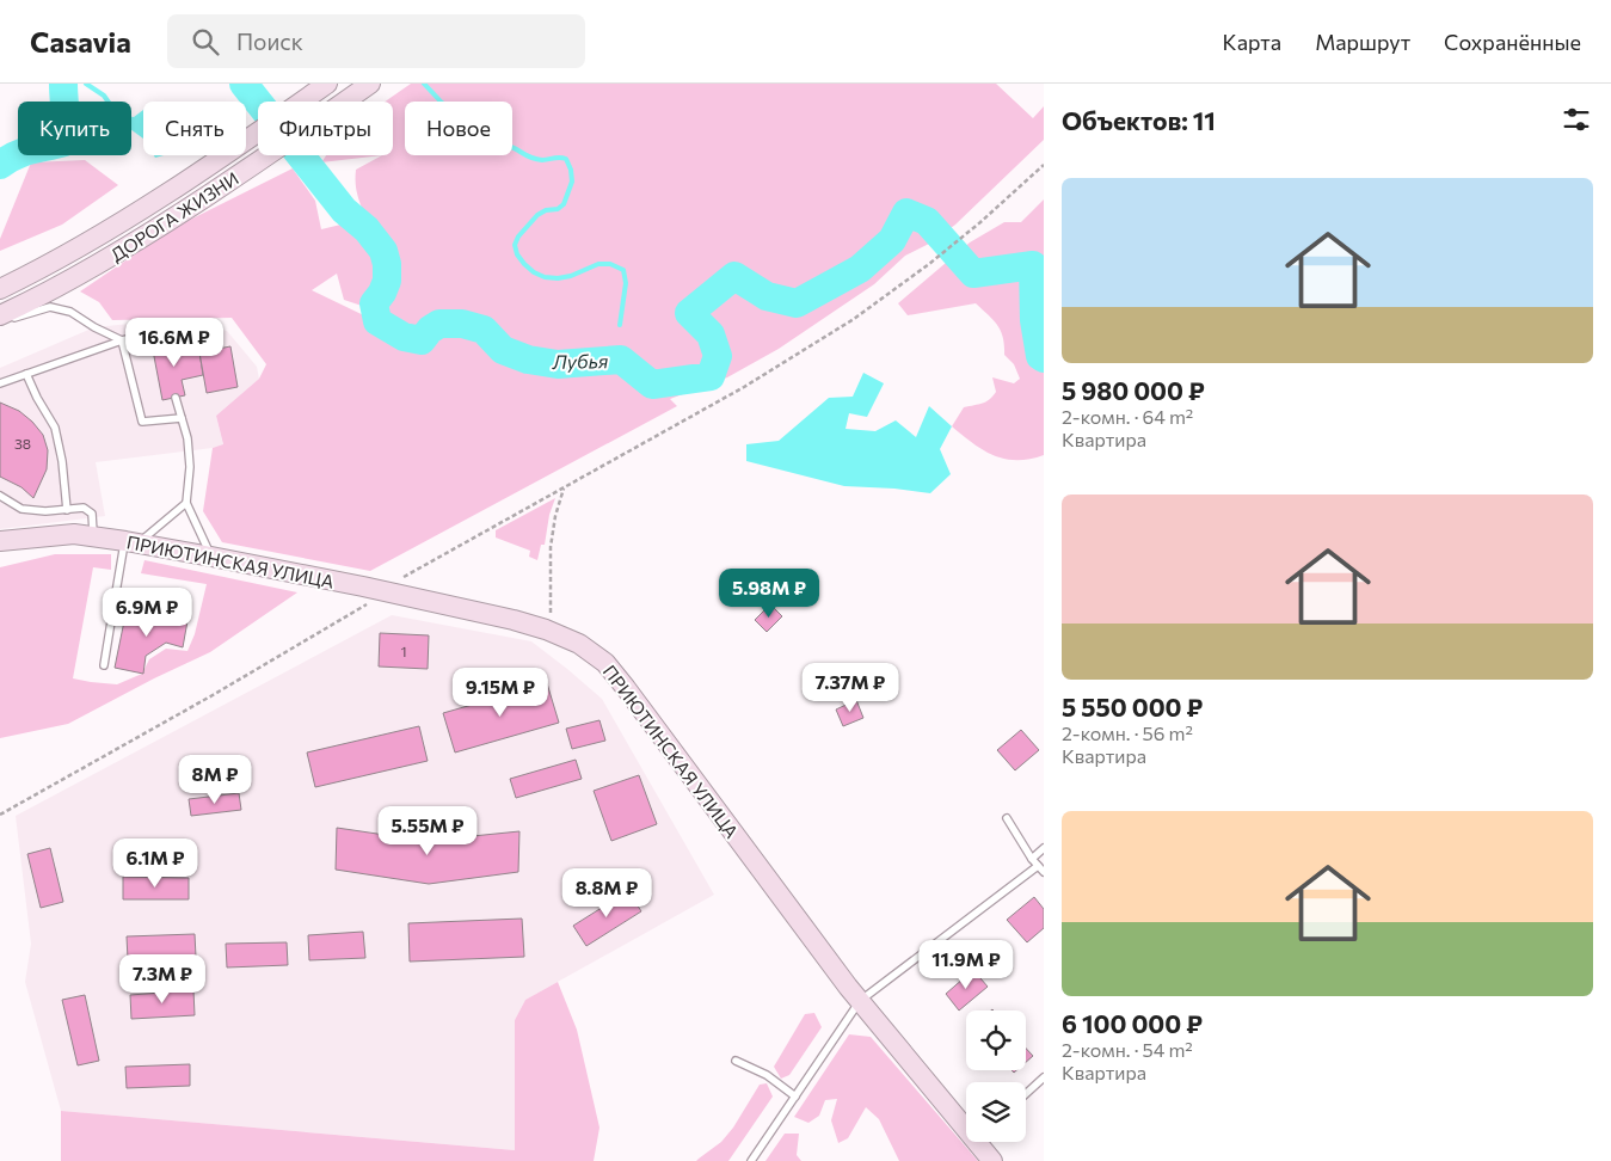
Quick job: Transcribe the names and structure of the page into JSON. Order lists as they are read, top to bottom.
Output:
{
  "streets": {
    "street": ["ДОРОГА ЖИЗНИ", "ПРИЮТИНСКАЯ УЛИЦА"]
  },
  "water": ["Лубья"],
  "house_numbers": ["38", "1"],
  "page": {
    "header": "Casavia",
    "search": "Поиск",
    "nav": ["Карта", "Маршрут", "Сохранённые"],
    "heading": "Объектов: 11",
    "chip": [
      "Купить",
      "Снять",
      "Фильтры",
      "Новое"
    ],
    "list": [
      {
        "name": "5 980 000 ₽",
        "note": "2-комн. · 64 m² · Квартира"
      },
      {
        "name": "5 550 000 ₽",
        "note": "2-комн. · 56 m² · Квартира"
      },
      {
        "name": "6 100 000 ₽",
        "note": "2-комн. · 54 m² · Квартира"
      }
    ],
    "price": [
      "16.6M ₽",
      "5.98M ₽",
      "6.9M ₽",
      "7.37M ₽",
      "9.15M ₽",
      "8M ₽",
      "5.55M ₽",
      "6.1M ₽",
      "8.8M ₽",
      "11.9M ₽",
      "7.3M ₽"
    ]
  }
}
